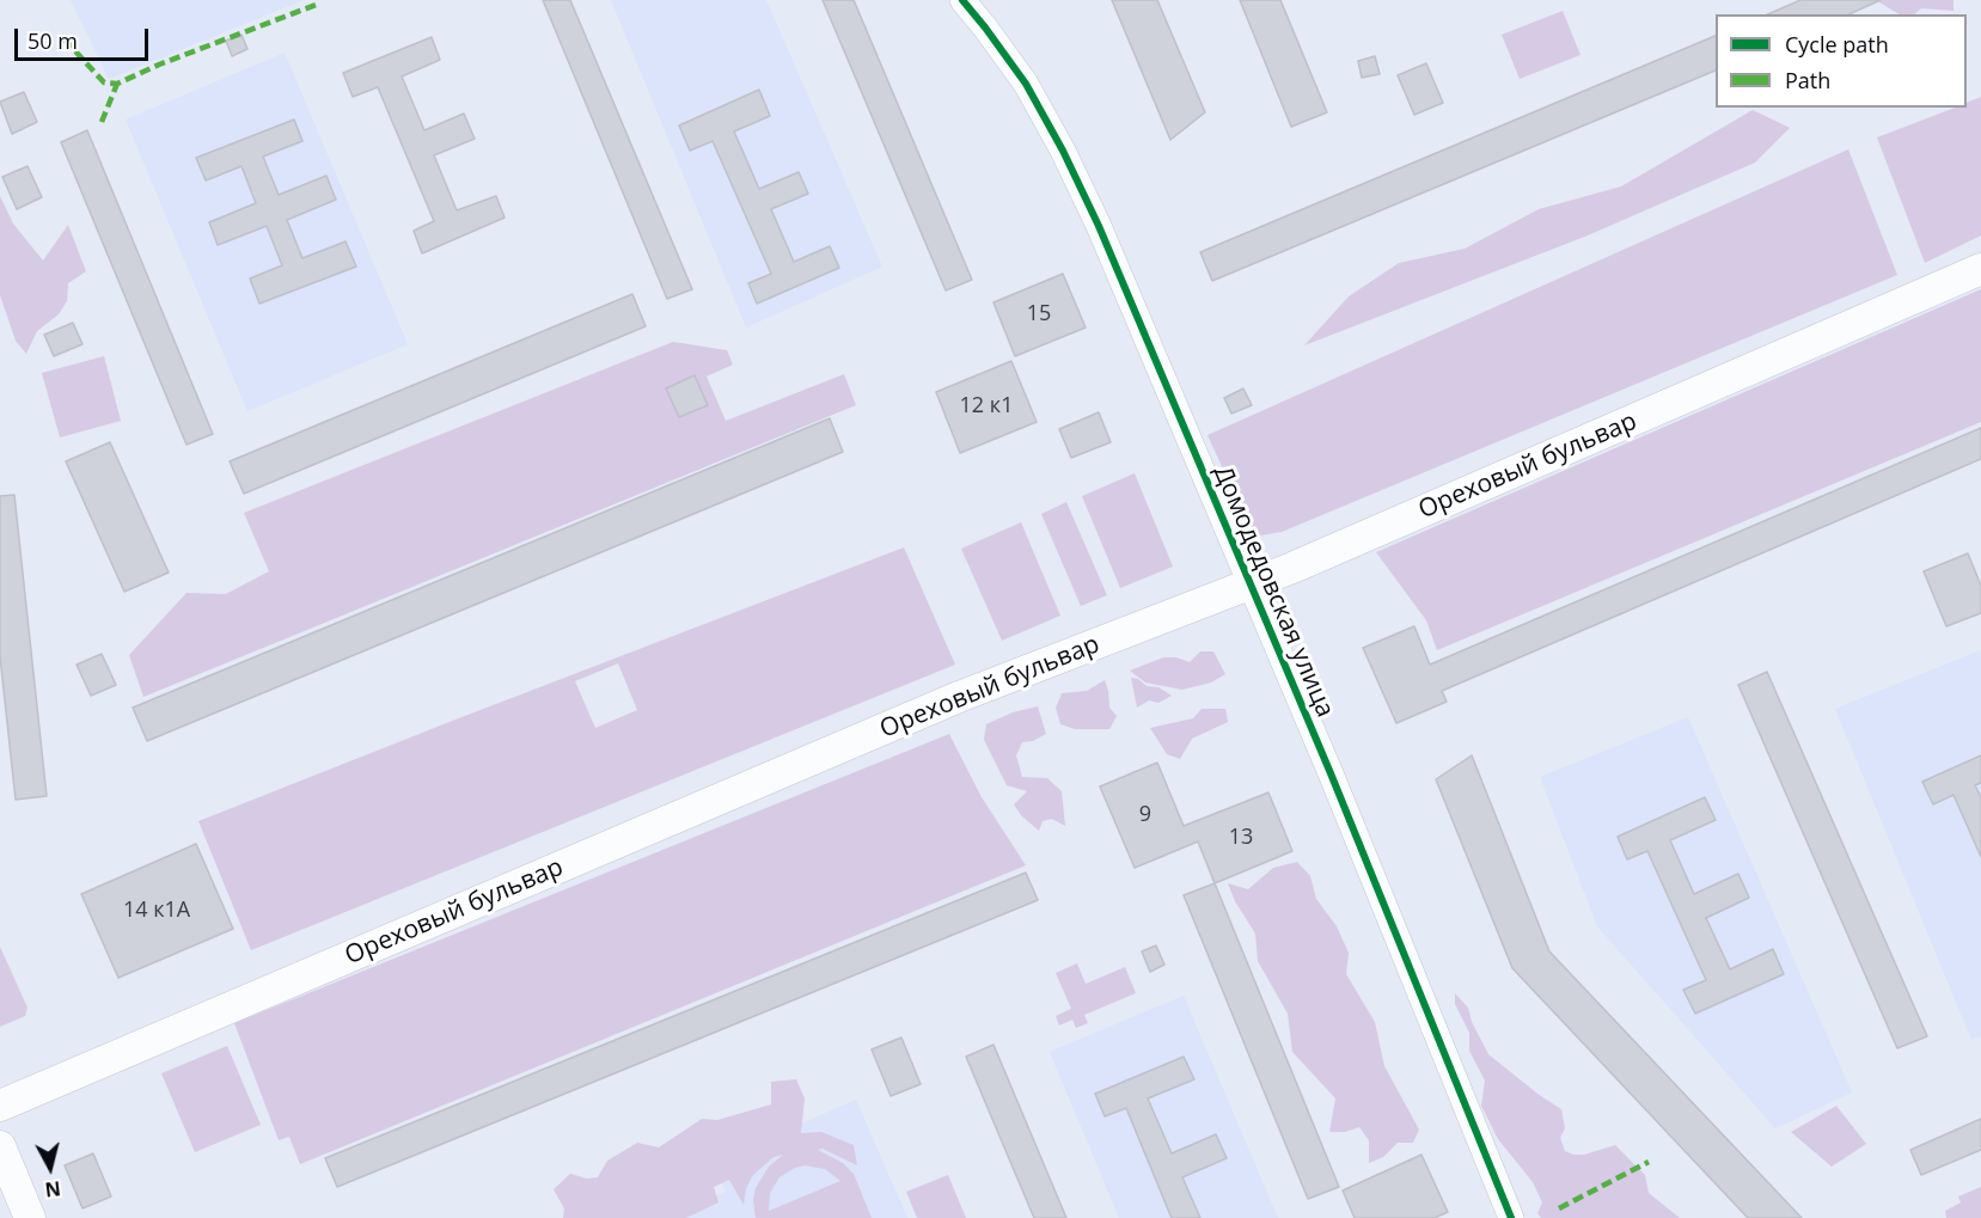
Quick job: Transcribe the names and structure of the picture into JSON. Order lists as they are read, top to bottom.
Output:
{
  "streets": {
    "main road": ["Ореховый бульвар"],
    "street": ["Домодедовская улица"]
  },
  "crossings": [
    ["Ореховый бульвар", "Домодедовская улица"]
  ],
  "house_numbers": [
    "15",
    "12 к1",
    "9",
    "13",
    "14 к1А"
  ],
  "legend": ["Cycle path", "Path"],
  "scale_bar": "50 m",
  "north": "bottom"
}
